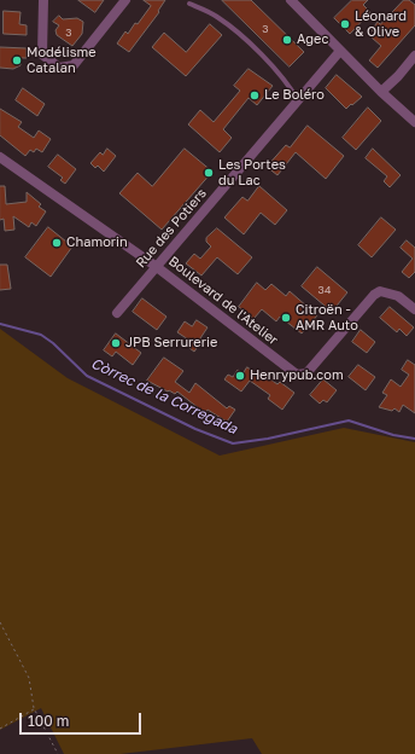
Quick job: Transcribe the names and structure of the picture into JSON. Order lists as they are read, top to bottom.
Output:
{
  "streets": {
    "street": ["Rue des Potiers", "Boulevard de l'Atelier"]
  },
  "crossings": [
    ["Rue des Potiers", "Boulevard de l'Atelier"]
  ],
  "water": ["Còrrec de la Corregada"],
  "places": [
    "Léonard & Olive",
    "Agec",
    "Modélisme Catalan",
    "Le Boléro",
    "Les Portes du Lac",
    "Chamorin",
    "Citroën - AMR Auto",
    "JPB Serrurerie",
    "Henrypub.com"
  ],
  "house_numbers": ["3", "3", "34"],
  "scale_bar": "100 m"
}
